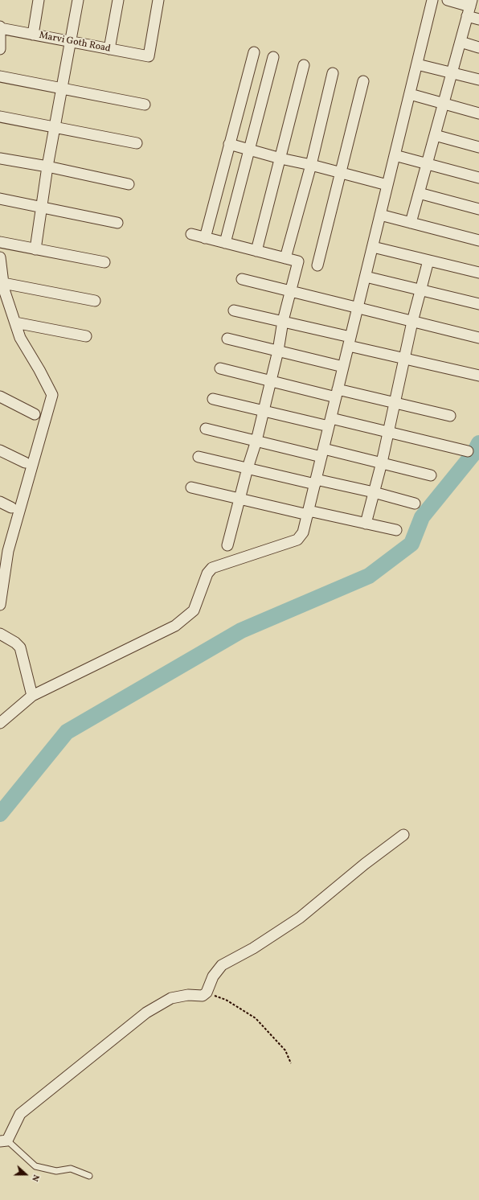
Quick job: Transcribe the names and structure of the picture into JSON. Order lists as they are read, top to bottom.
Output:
{
  "streets": {
    "street": ["Marvi Goth Road"]
  },
  "north": "right"
}
